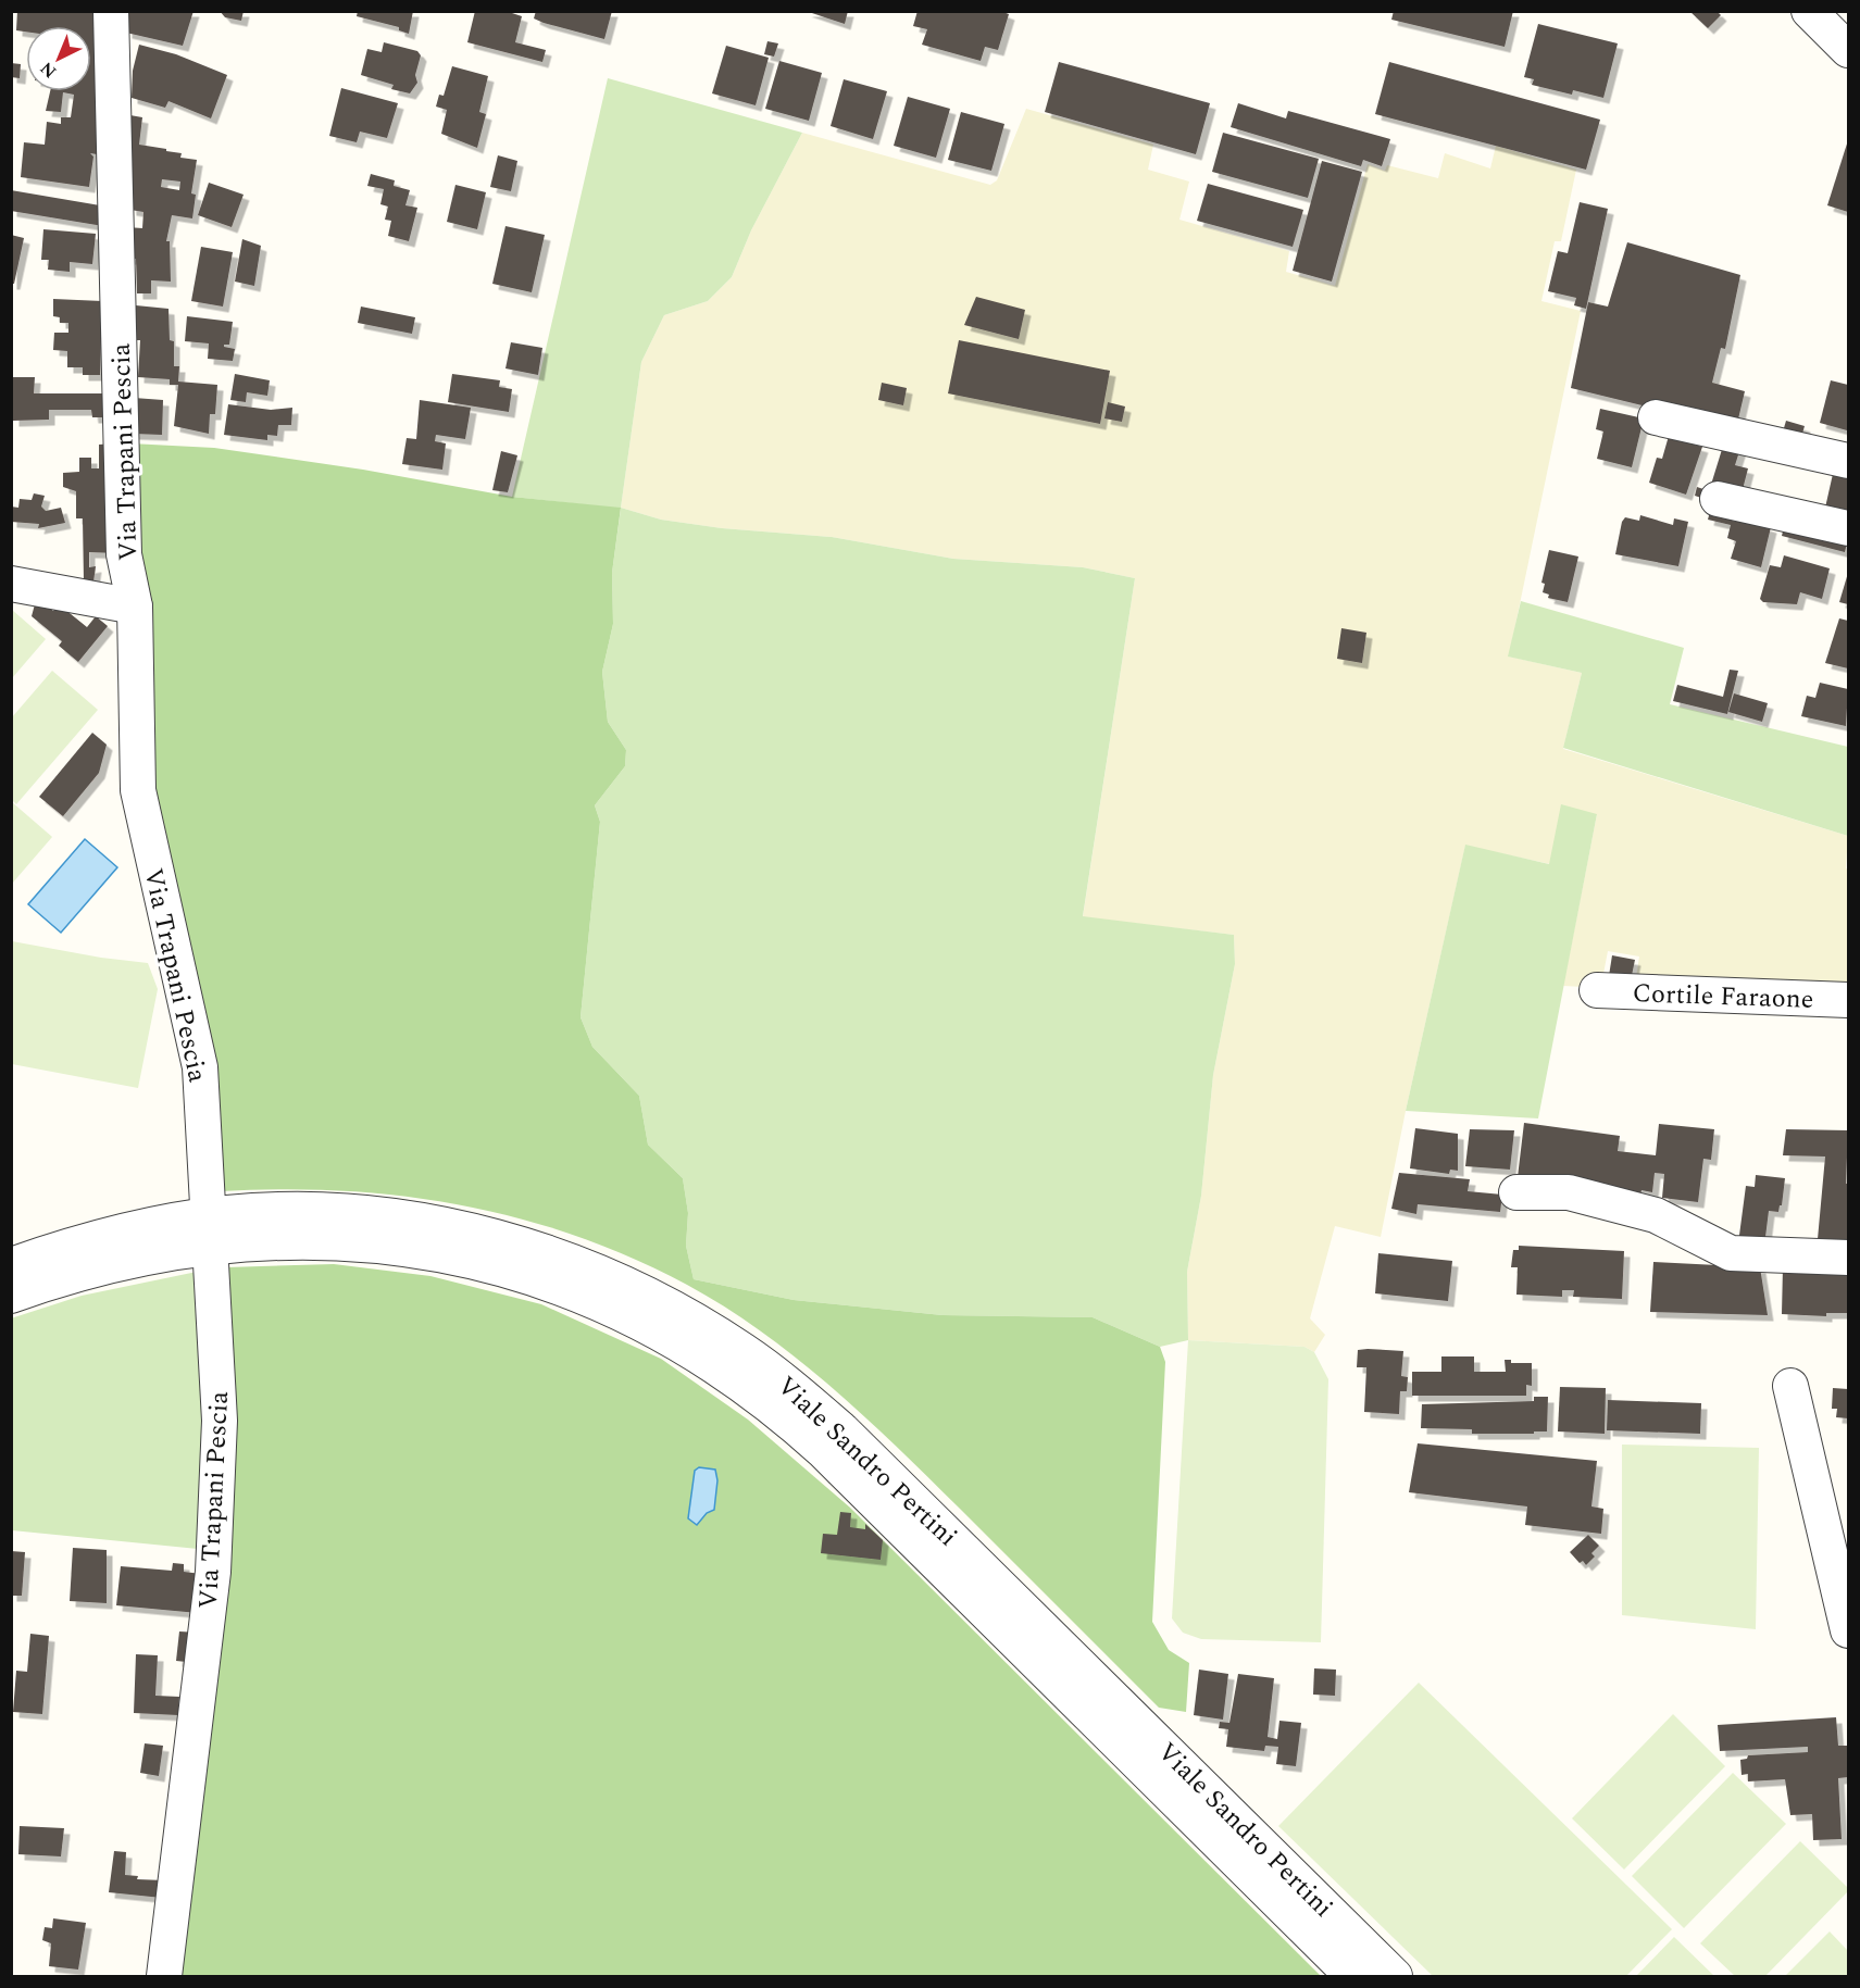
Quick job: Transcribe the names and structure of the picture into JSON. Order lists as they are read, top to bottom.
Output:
{
  "streets": {
    "street": ["Via Trapani Pescia", "Cortile Faraone", "Viale Sandro Pertini"]
  },
  "crossings": [
    ["Via Trapani Pescia", "Viale Sandro Pertini"]
  ],
  "north": "bottom left"
}
